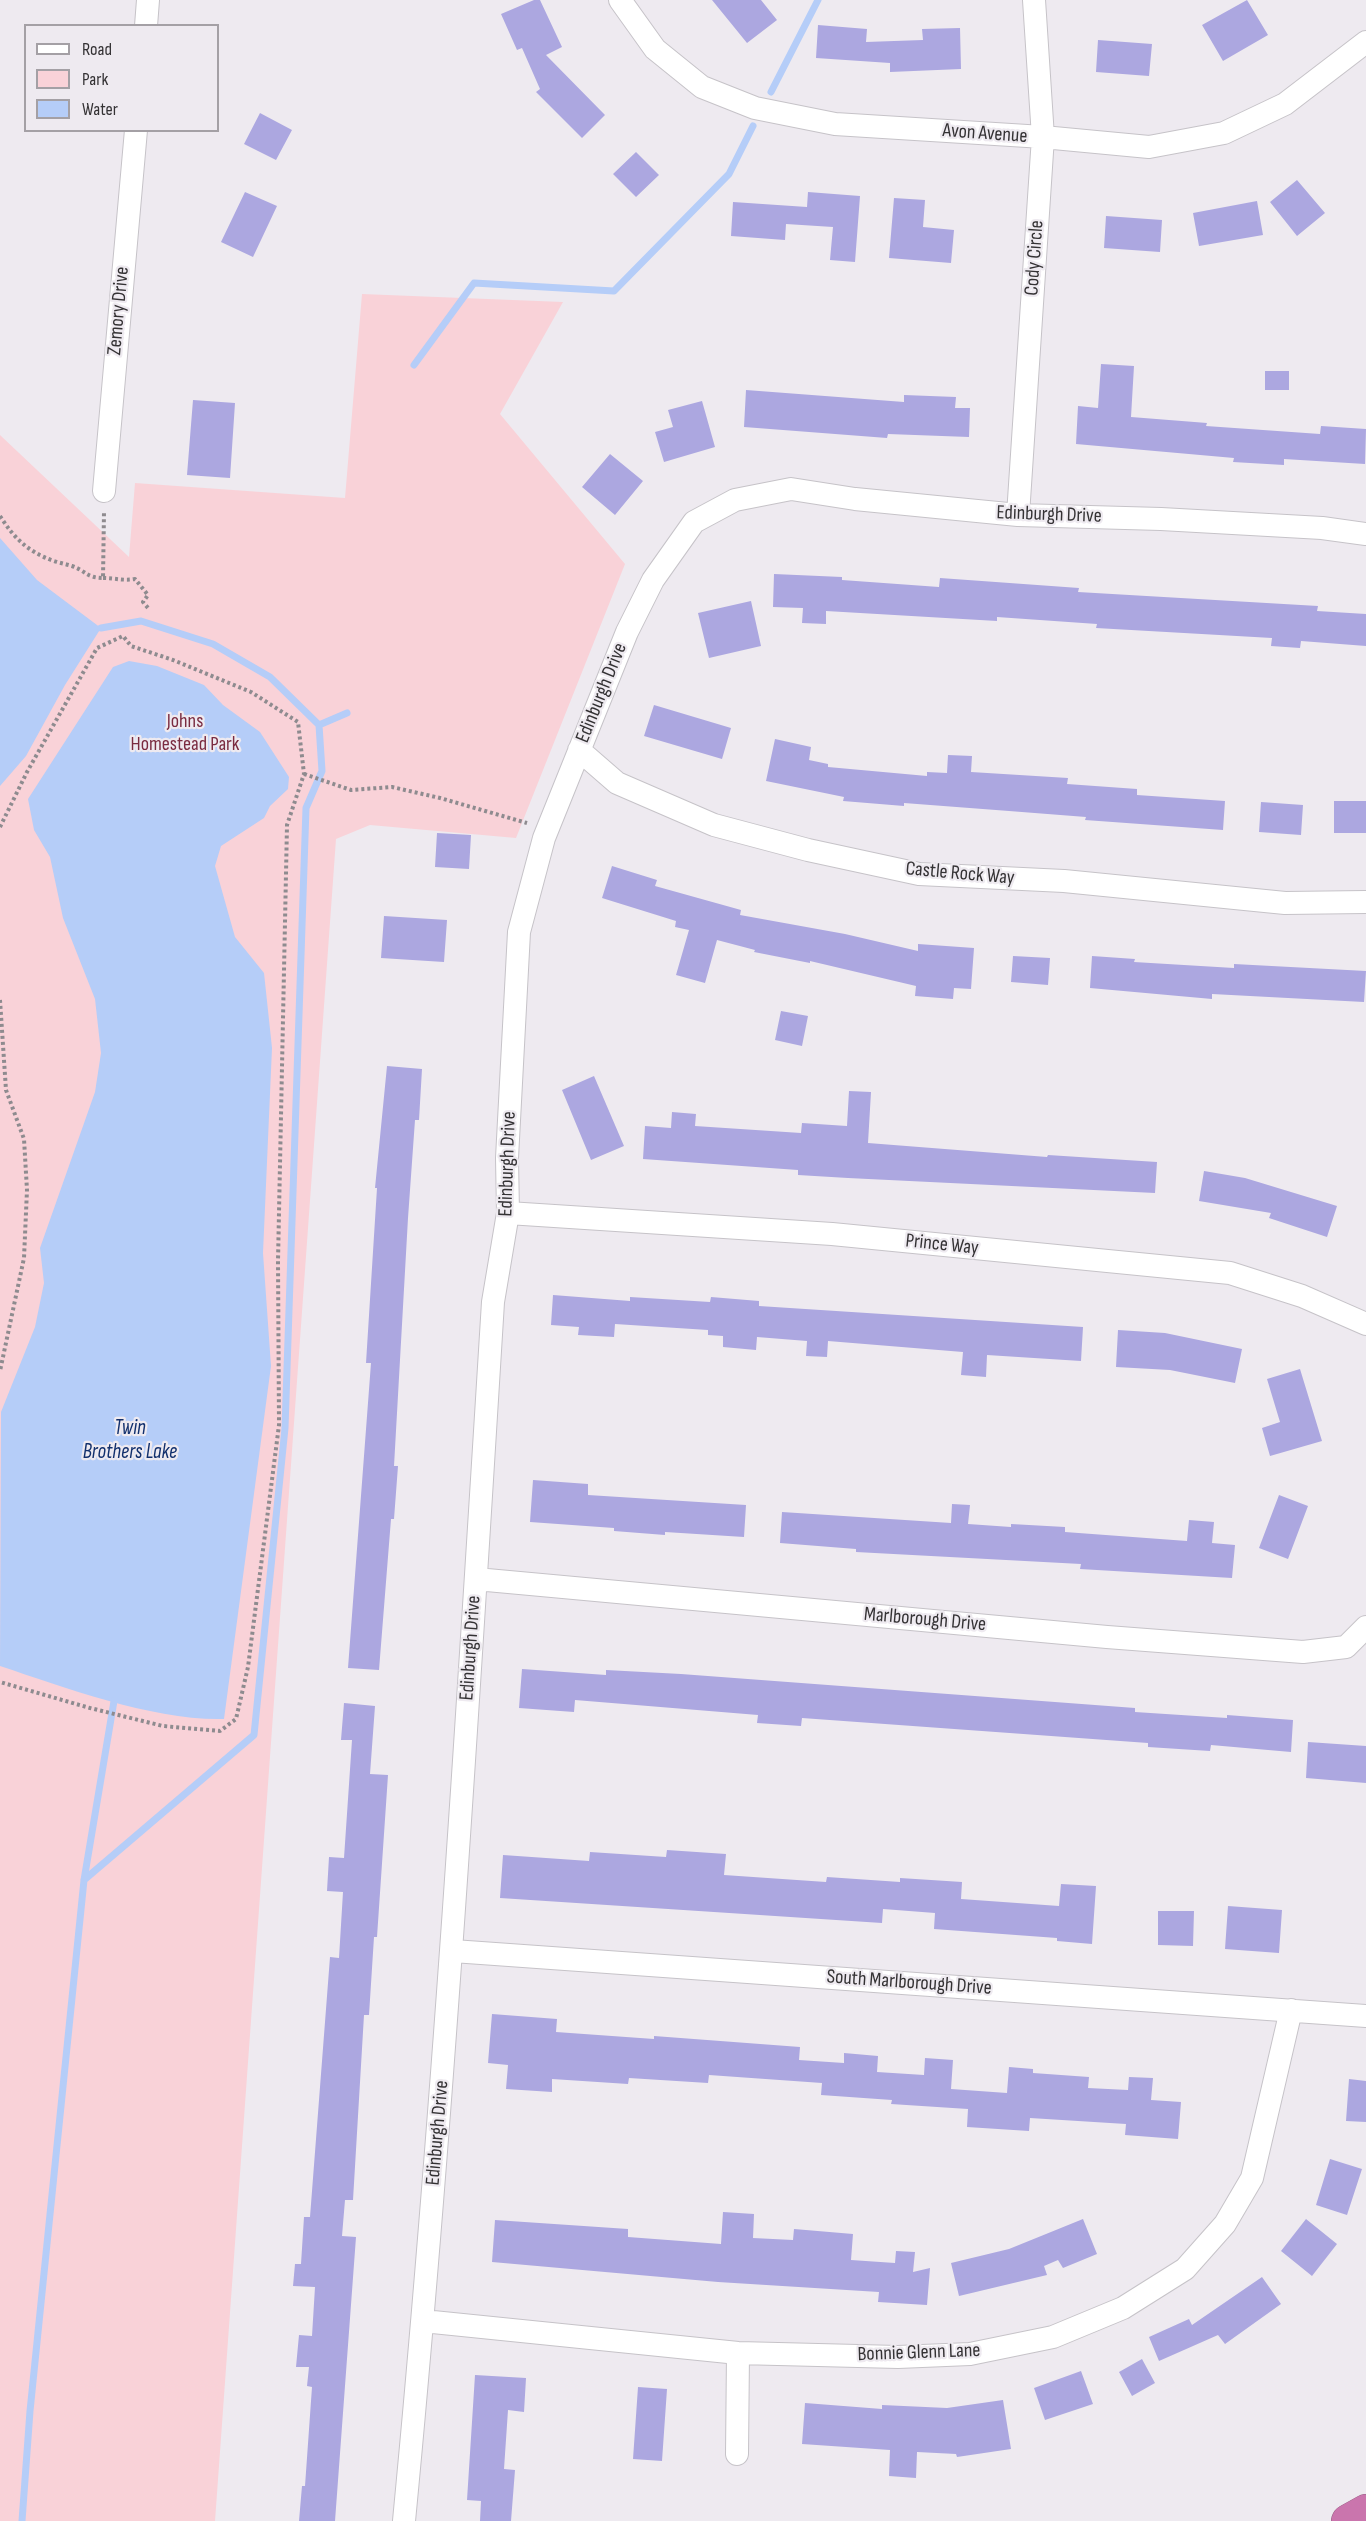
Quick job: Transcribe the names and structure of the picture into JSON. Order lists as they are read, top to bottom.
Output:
{
  "streets": {
    "street": [
      "Avon Avenue",
      "Cody Circle",
      "Zemory Drive",
      "Edinburgh Drive",
      "Castle Rock Way",
      "Prince Way",
      "Marlborough Drive",
      "South Marlborough Drive",
      "Bonnie Glenn Lane"
    ]
  },
  "crossings": [
    ["Avon Avenue", "Cody Circle"],
    ["Cody Circle", "Edinburgh Drive"],
    ["Edinburgh Drive", "Castle Rock Way"],
    ["Edinburgh Drive", "Prince Way"],
    ["Edinburgh Drive", "Marlborough Drive"],
    ["Edinburgh Drive", "South Marlborough Drive"],
    ["Edinburgh Drive", "Bonnie Glenn Lane"],
    ["South Marlborough Drive", "Bonnie Glenn Lane"]
  ],
  "water": ["Twin Brothers Lake"],
  "parks": ["Johns Homestead Park"],
  "legend": ["Road", "Park", "Water"]
}
